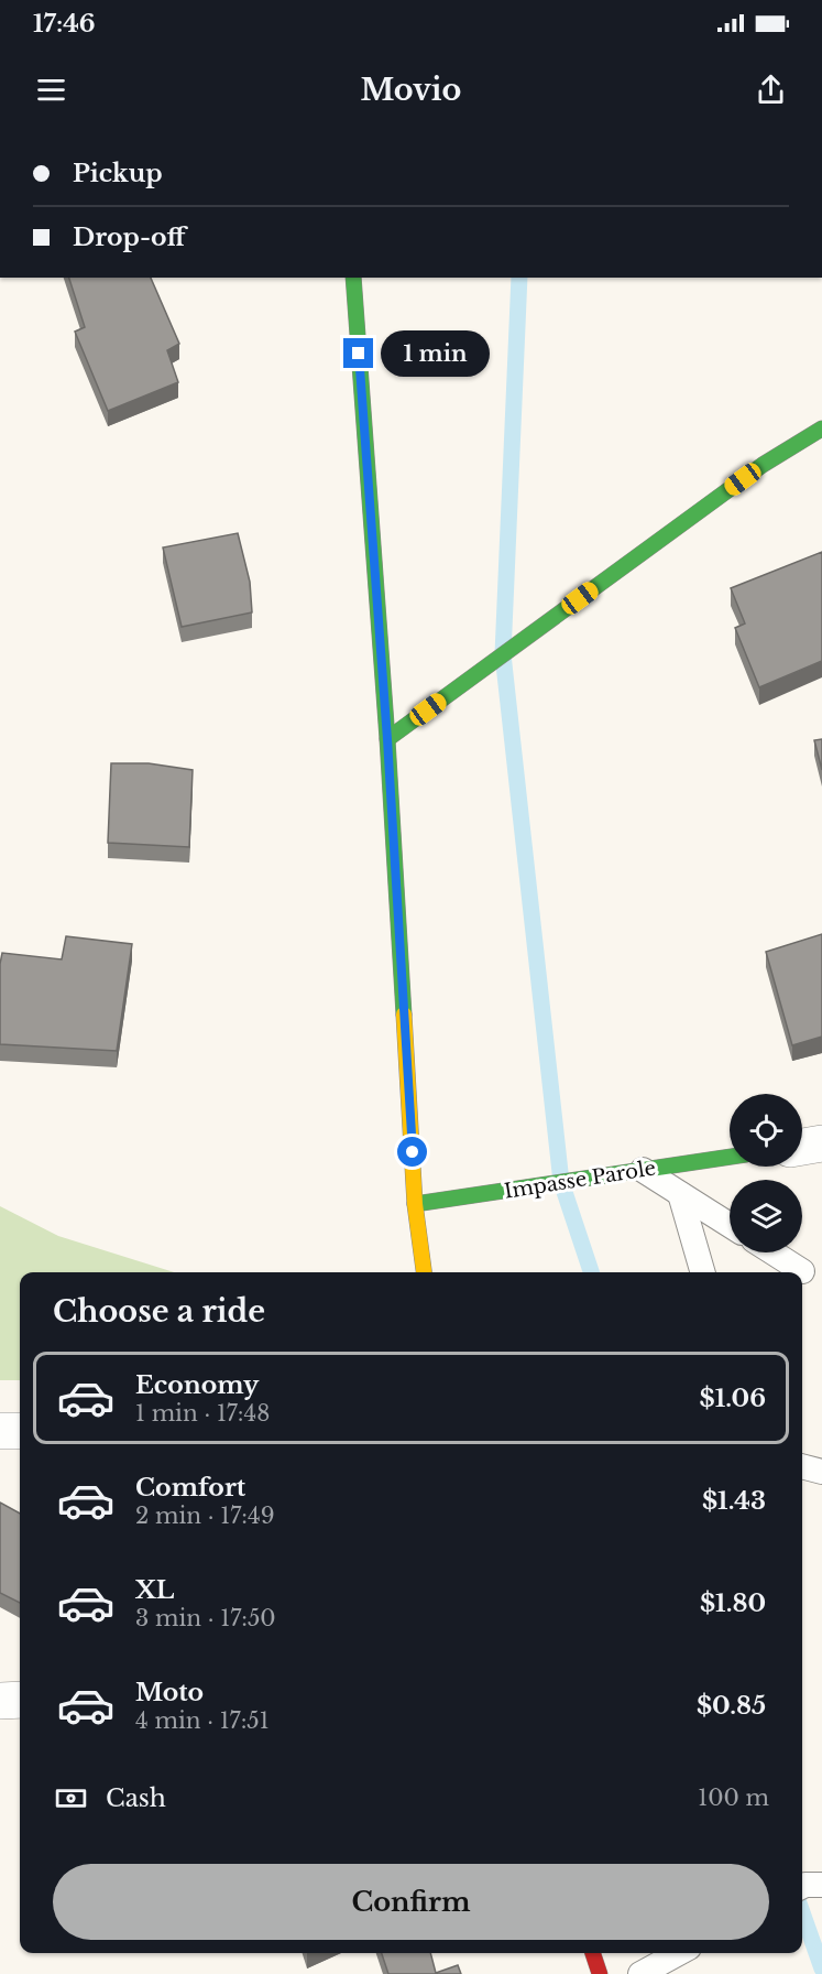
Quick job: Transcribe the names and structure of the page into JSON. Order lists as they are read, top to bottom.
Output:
{
  "streets": {
    "main road": ["Impasse Parole"]
  },
  "page": {
    "status": "17:46",
    "header": "Movio",
    "banner": ["Pickup", "Drop-off"],
    "bubble": "1 min",
    "heading": "Choose a ride",
    "list": [
      {
        "name": "Economy",
        "note": "1 min · 17:48",
        "value": "$1.06"
      },
      {
        "name": "Comfort",
        "note": "2 min · 17:49",
        "value": "$1.43"
      },
      {
        "name": "XL",
        "note": "3 min · 17:50",
        "value": "$1.80"
      },
      {
        "name": "Moto",
        "note": "4 min · 17:51",
        "value": "$0.85"
      }
    ],
    "pay": ["Cash", "100 m"],
    "buttons": "Confirm"
  }
}
